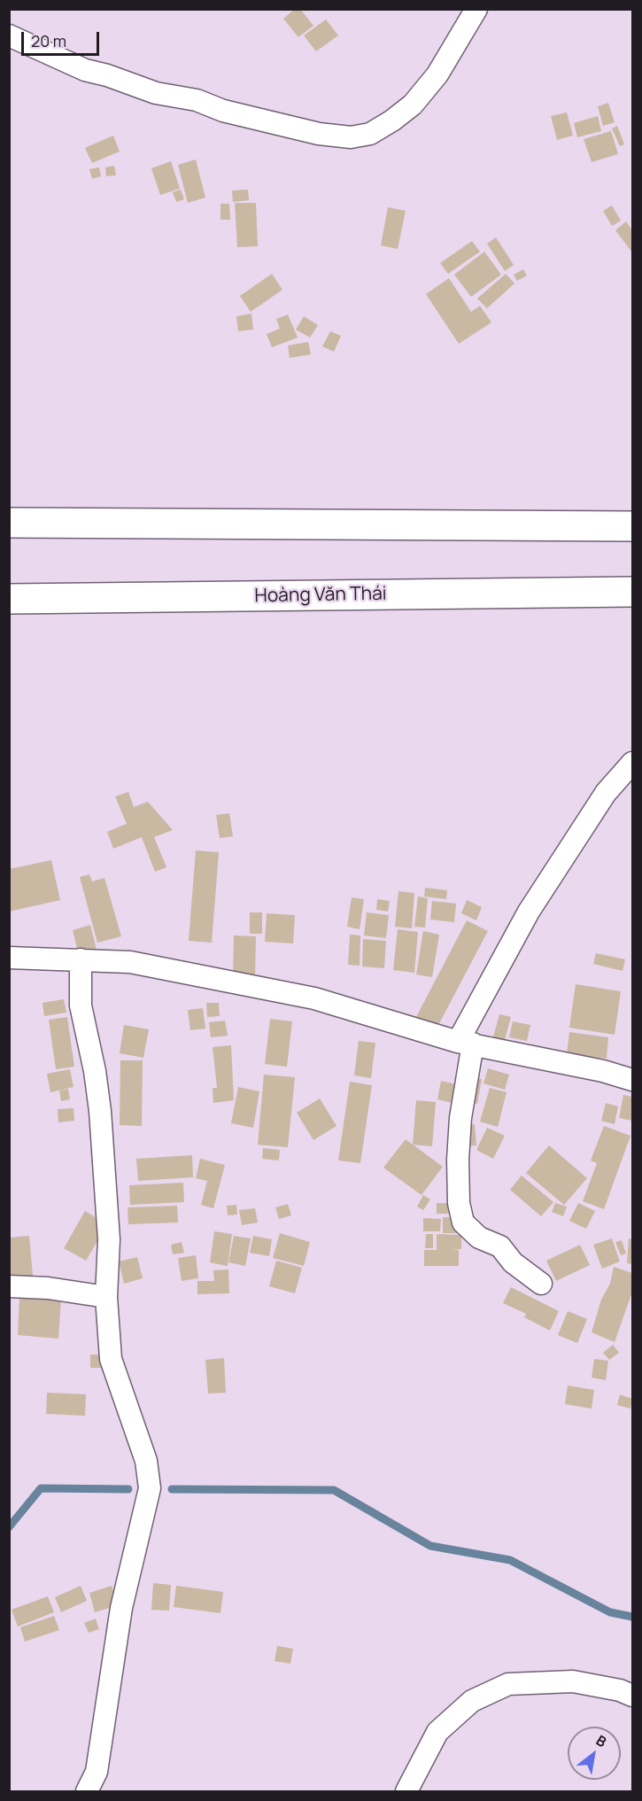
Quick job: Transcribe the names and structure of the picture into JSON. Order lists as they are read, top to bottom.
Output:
{
  "streets": {
    "main road": ["Hoàng Văn Thái"]
  },
  "scale_bar": "20 m",
  "north": "top right"
}
